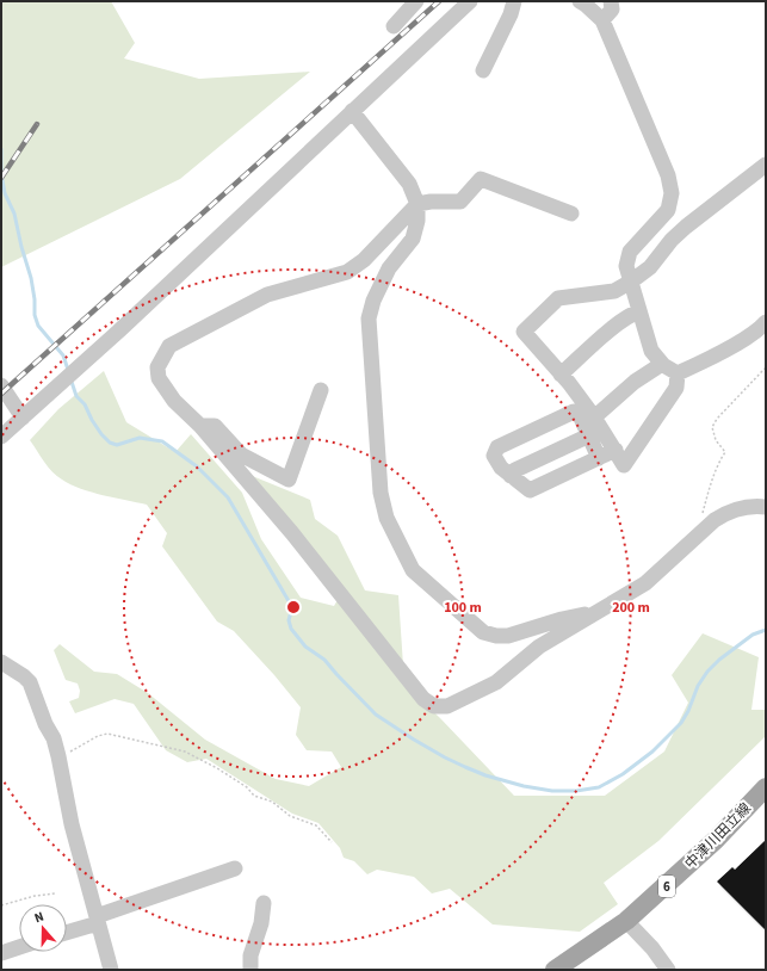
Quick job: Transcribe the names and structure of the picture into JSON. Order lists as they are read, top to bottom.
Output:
{
  "streets": {
    "main road": ["中津川田立線", "6"]
  },
  "north": "top",
  "rings": ["100 m", "200 m"]
}
